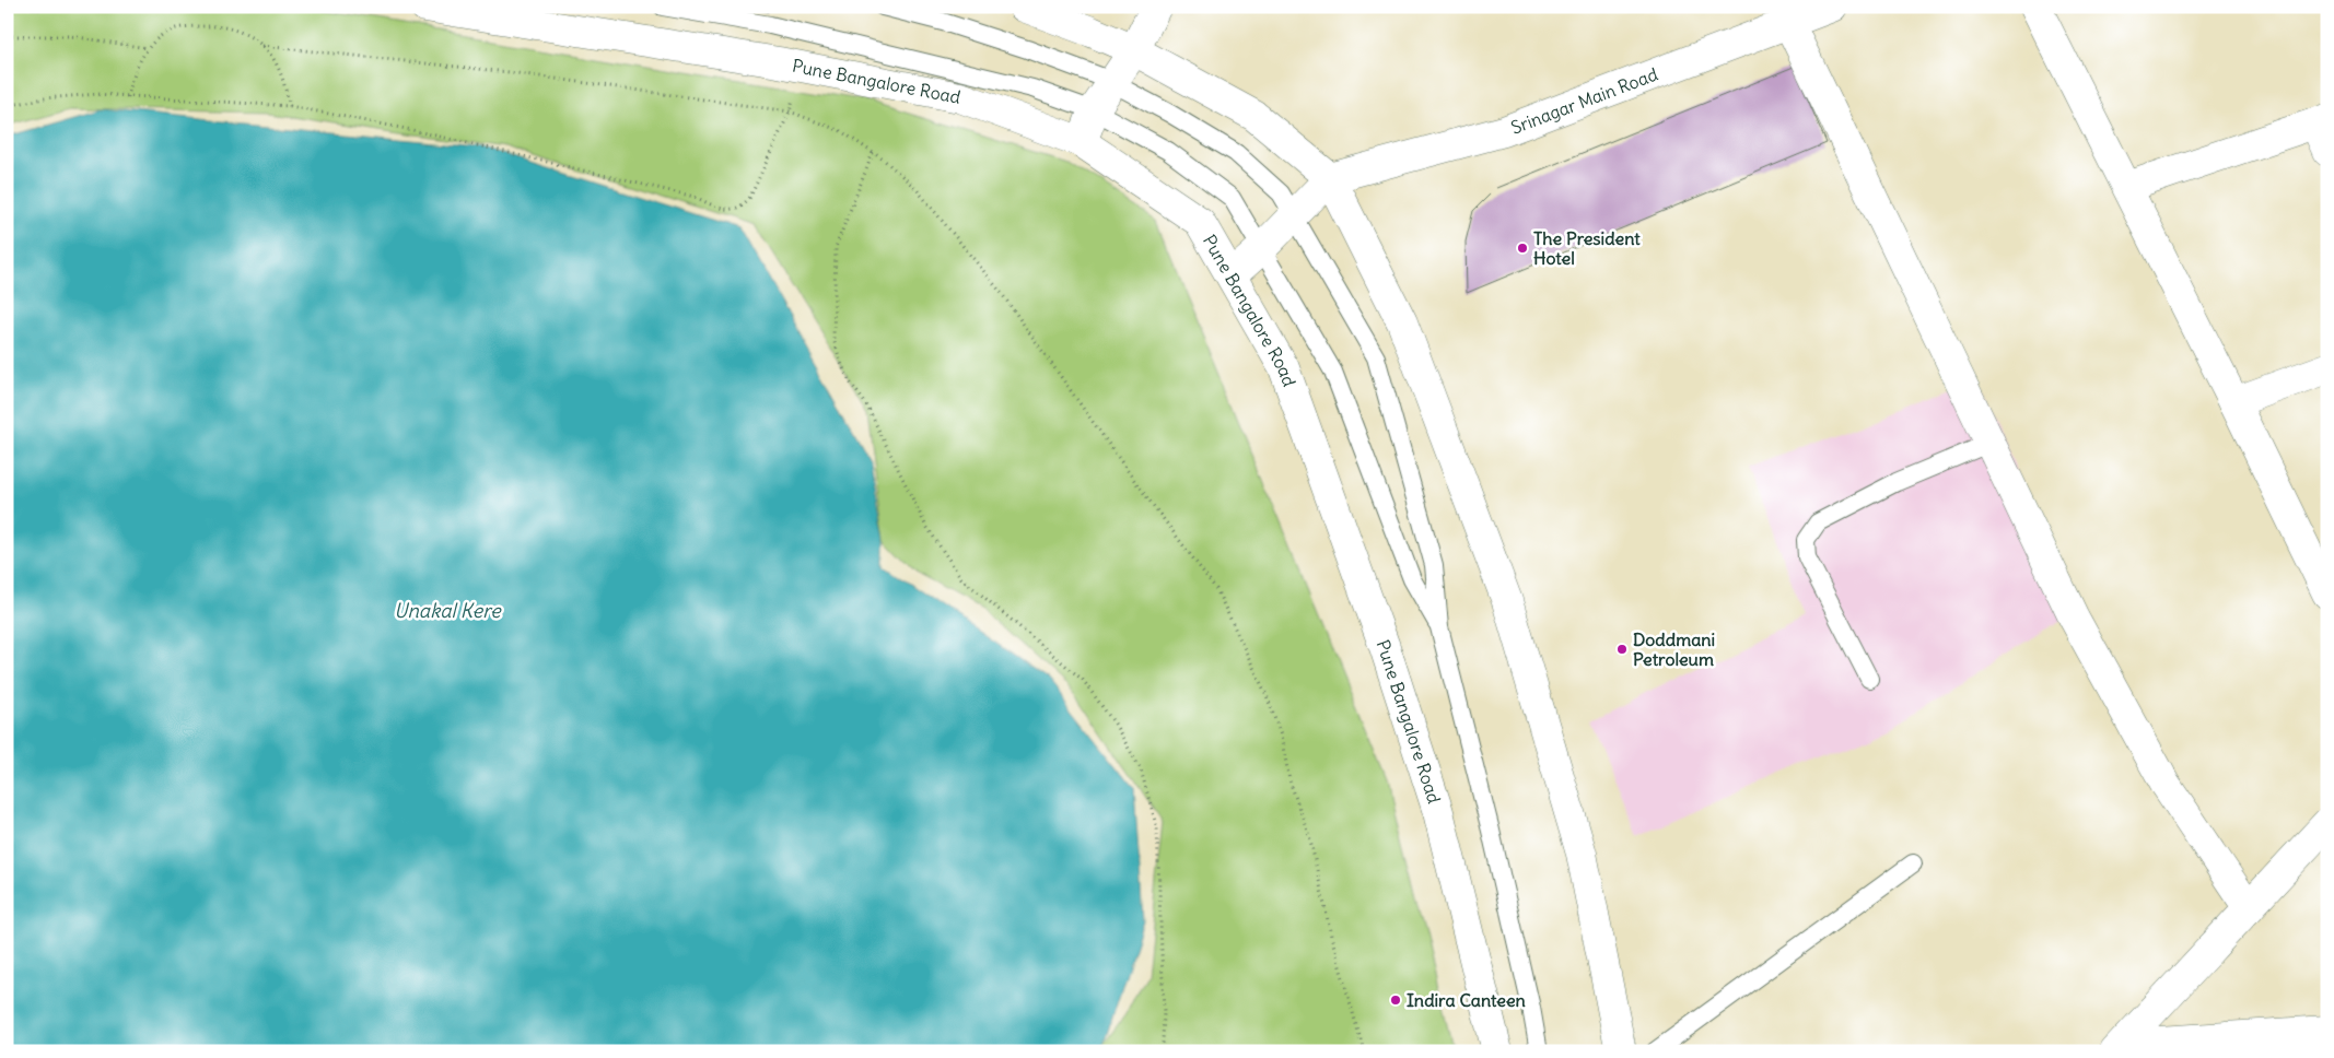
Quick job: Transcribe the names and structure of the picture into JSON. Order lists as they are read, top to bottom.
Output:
{
  "streets": {
    "street": ["Pune Bangalore Road", "Srinagar Main Road"]
  },
  "water": ["Unakal Kere"],
  "places": ["The President Hotel", "Doddmani Petroleum", "Indira Canteen"]
}
